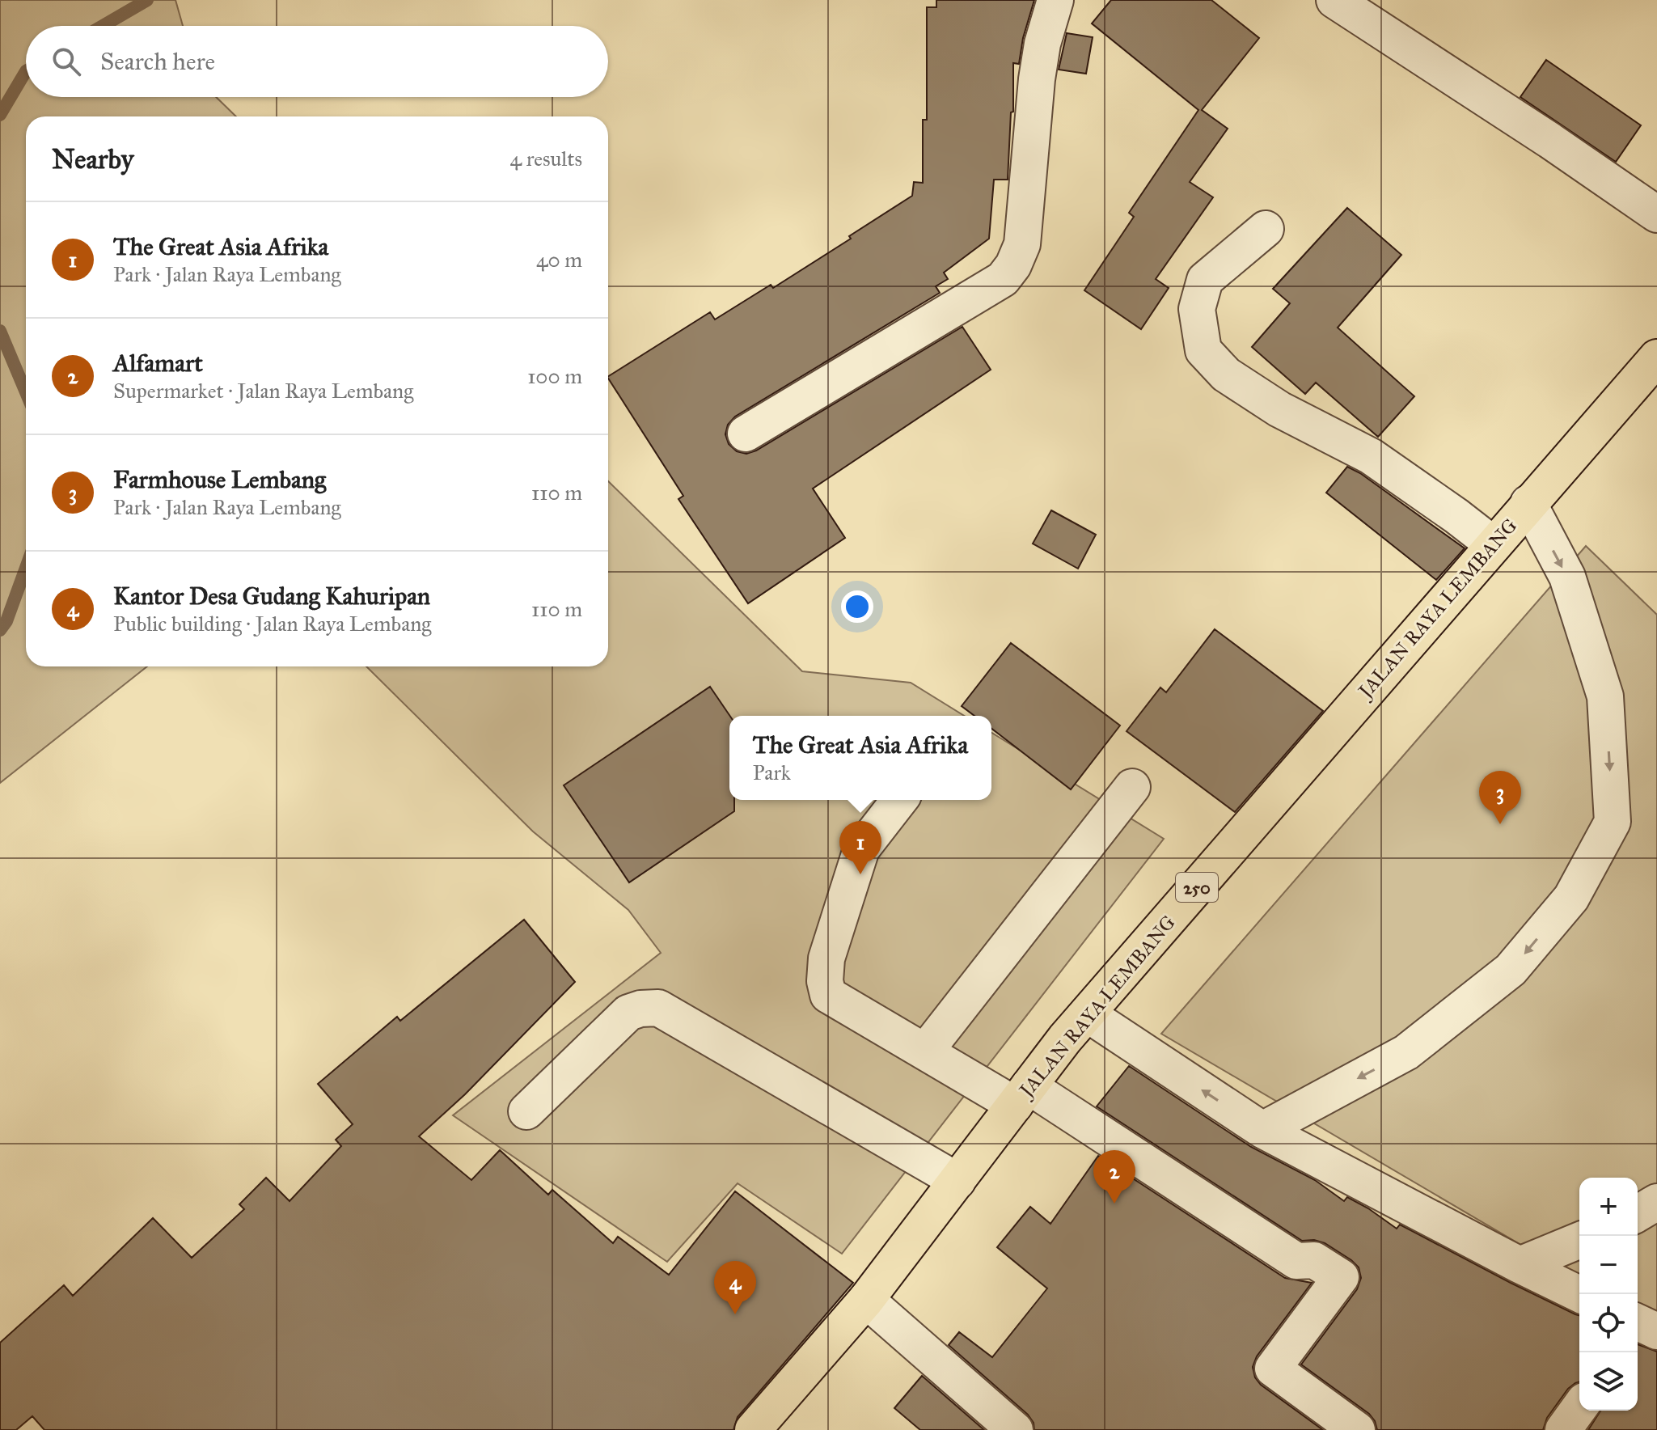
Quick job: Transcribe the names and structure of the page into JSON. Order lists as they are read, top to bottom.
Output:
{
  "streets": {
    "main road": ["JALAN RAYA LEMBANG", "250"]
  },
  "page": {
    "search": "Search here",
    "heading": ["Nearby", "4 results"],
    "list": [
      {
        "mark": "1",
        "name": "The Great Asia Afrika",
        "note": "Park · Jalan Raya Lembang",
        "value": "40 m"
      },
      {
        "mark": "2",
        "name": "Alfamart",
        "note": "Supermarket · Jalan Raya Lembang",
        "value": "100 m"
      },
      {
        "mark": "3",
        "name": "Farmhouse Lembang",
        "note": "Park · Jalan Raya Lembang",
        "value": "110 m"
      },
      {
        "mark": "4",
        "name": "Kantor Desa Gudang Kahuripan",
        "note": "Public building · Jalan Raya Lembang",
        "value": "110 m"
      }
    ],
    "popup": ["The Great Asia Afrika", "Park"],
    "pins": [
      "3",
      "1",
      "2",
      "4"
    ],
    "map_buttons": ["+", "−"]
  }
}
